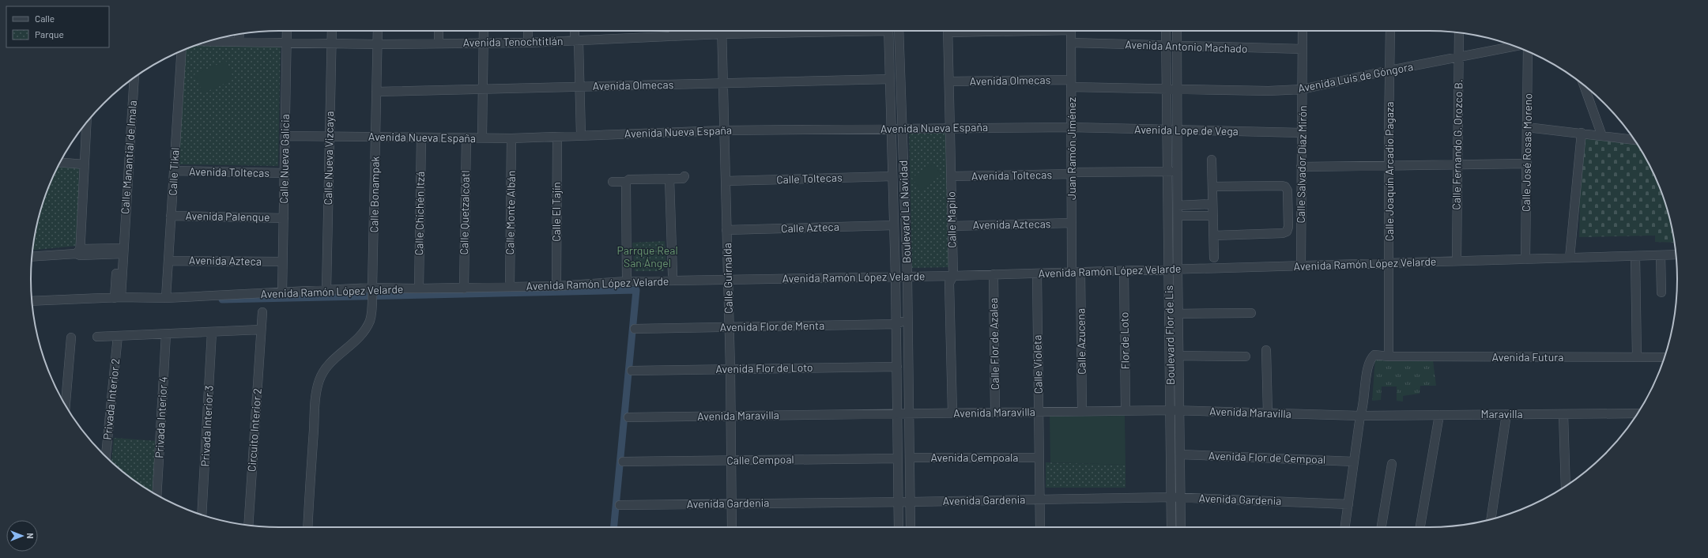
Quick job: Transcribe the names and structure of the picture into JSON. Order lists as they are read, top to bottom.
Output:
{
  "streets": {
    "street": [
      "Avenida Tenochtitlán",
      "Avenida Antonio Machado",
      "Avenida Luis de Góngora",
      "Avenida Olmecas",
      "Avenida Nueva España",
      "Avenida Lope de Vega",
      "Calle Fernando G. Orozco B.",
      "Juan Ramón Jiménez",
      "Calle José Rosas Moreno",
      "Calle Manantial de Imala",
      "Calle Nueva Vizcaya",
      "Calle Nueva Galicia",
      "Calle Salvador Díaz Mirón",
      "Calle Tikal",
      "Calle Joaquín Arcadio Pagaza",
      "Avenida Toltecas",
      "Calle Toltecas",
      "Calle Bonampak",
      "Calle El Tajín",
      "Boulevard La Navidad",
      "Calle Quetzalcóatl",
      "Calle Monte Albán",
      "Calle Chichén Itzá",
      "Avenida Palenque",
      "Calle Mapilo",
      "Avenida Aztecas",
      "Calle Azteca",
      "Avenida Azteca",
      "Avenida Ramón López Velarde",
      "Calle Guirnalda",
      "Avenida Flor de Menta",
      "Boulevard Flor de Lis",
      "Flor de Loto",
      "Calle Azucena",
      "Calle Flor de Azalea",
      "Avenida Futura",
      "Calle Violeta",
      "Avenida Flor de Loto",
      "Privada Interior 2",
      "Avenida Maravilla",
      "Maravilla",
      "Privada Interior 4",
      "Privada Interior 3",
      "Circuito Interior 2",
      "Avenida Cempoala",
      "Avenida Flor de Cempoal",
      "Calle Cempoal",
      "Avenida Gardenia"
    ]
  },
  "crossings": [
    ["Avenida Tenochtitlán", "Calle Nueva Vizcaya"],
    ["Avenida Tenochtitlán", "Calle Nueva Galicia"],
    ["Avenida Tenochtitlán", "Calle Bonampak"],
    ["Avenida Tenochtitlán", "Calle Guirnalda"],
    ["Avenida Antonio Machado", "Juan Ramón Jiménez"],
    ["Avenida Antonio Machado", "Calle Salvador Díaz Mirón"],
    ["Avenida Antonio Machado", "Boulevard Flor de Lis"],
    ["Avenida Luis de Góngora", "Avenida Olmecas"],
    ["Avenida Luis de Góngora", "Calle Fernando G. Orozco B."],
    ["Avenida Luis de Góngora", "Juan Ramón Jiménez"],
    ["Avenida Luis de Góngora", "Calle Salvador Díaz Mirón"],
    ["Avenida Luis de Góngora", "Calle Joaquín Arcadio Pagaza"],
    ["Avenida Luis de Góngora", "Boulevard Flor de Lis"],
    ["Avenida Olmecas", "Juan Ramón Jiménez"],
    ["Avenida Olmecas", "Calle Bonampak"],
    ["Avenida Olmecas", "Boulevard La Navidad"],
    ["Avenida Olmecas", "Calle Mapilo"],
    ["Avenida Olmecas", "Calle Guirnalda"],
    ["Avenida Nueva España", "Avenida Lope de Vega"],
    ["Avenida Nueva España", "Juan Ramón Jiménez"],
    ["Avenida Nueva España", "Calle Nueva Vizcaya"],
    ["Avenida Nueva España", "Calle Nueva Galicia"],
    ["Avenida Nueva España", "Calle Bonampak"],
    ["Avenida Nueva España", "Calle El Tajín"],
    ["Avenida Nueva España", "Boulevard La Navidad"],
    ["Avenida Nueva España", "Calle Quetzalcóatl"],
    ["Avenida Nueva España", "Calle Monte Albán"],
    ["Avenida Nueva España", "Calle Chichén Itzá"],
    ["Avenida Nueva España", "Calle Mapilo"],
    ["Avenida Nueva España", "Calle Guirnalda"],
    ["Avenida Lope de Vega", "Juan Ramón Jiménez"],
    ["Avenida Lope de Vega", "Calle Salvador Díaz Mirón"],
    ["Avenida Lope de Vega", "Boulevard Flor de Lis"],
    ["Calle Fernando G. Orozco B.", "Avenida Ramón López Velarde"],
    ["Juan Ramón Jiménez", "Avenida Toltecas"],
    ["Juan Ramón Jiménez", "Avenida Aztecas"],
    ["Juan Ramón Jiménez", "Avenida Ramón López Velarde"],
    ["Juan Ramón Jiménez", "Calle Azucena"],
    ["Calle José Rosas Moreno", "Avenida Ramón López Velarde"],
    ["Calle Manantial de Imala", "Avenida Ramón López Velarde"],
    ["Calle Nueva Vizcaya", "Avenida Ramón López Velarde"],
    ["Calle Nueva Galicia", "Avenida Toltecas"],
    ["Calle Nueva Galicia", "Avenida Palenque"],
    ["Calle Nueva Galicia", "Avenida Azteca"],
    ["Calle Nueva Galicia", "Avenida Ramón López Velarde"],
    ["Calle Salvador Díaz Mirón", "Avenida Ramón López Velarde"],
    ["Calle Tikal", "Avenida Toltecas"],
    ["Calle Tikal", "Avenida Palenque"],
    ["Calle Tikal", "Avenida Azteca"],
    ["Calle Tikal", "Avenida Ramón López Velarde"],
    ["Calle Joaquín Arcadio Pagaza", "Avenida Ramón López Velarde"],
    ["Calle Joaquín Arcadio Pagaza", "Avenida Futura"],
    ["Avenida Toltecas", "Calle Mapilo"],
    ["Avenida Toltecas", "Boulevard Flor de Lis"],
    ["Calle Toltecas", "Boulevard La Navidad"],
    ["Calle Toltecas", "Calle Guirnalda"],
    ["Calle Bonampak", "Avenida Ramón López Velarde"],
    ["Calle El Tajín", "Avenida Ramón López Velarde"],
    ["Boulevard La Navidad", "Calle Azteca"],
    ["Boulevard La Navidad", "Avenida Ramón López Velarde"],
    ["Boulevard La Navidad", "Avenida Flor de Menta"],
    ["Boulevard La Navidad", "Avenida Flor de Loto"],
    ["Boulevard La Navidad", "Avenida Maravilla"],
    ["Boulevard La Navidad", "Avenida Cempoala"],
    ["Boulevard La Navidad", "Calle Cempoal"],
    ["Boulevard La Navidad", "Avenida Gardenia"],
    ["Calle Quetzalcóatl", "Avenida Ramón López Velarde"],
    ["Calle Monte Albán", "Avenida Ramón López Velarde"],
    ["Calle Chichén Itzá", "Avenida Ramón López Velarde"],
    ["Calle Mapilo", "Avenida Aztecas"],
    ["Calle Mapilo", "Avenida Ramón López Velarde"],
    ["Calle Mapilo", "Avenida Maravilla"],
    ["Calle Azteca", "Calle Guirnalda"],
    ["Avenida Ramón López Velarde", "Calle Guirnalda"],
    ["Avenida Ramón López Velarde", "Boulevard Flor de Lis"],
    ["Avenida Ramón López Velarde", "Flor de Loto"],
    ["Avenida Ramón López Velarde", "Calle Azucena"],
    ["Avenida Ramón López Velarde", "Calle Flor de Azalea"],
    ["Avenida Ramón López Velarde", "Calle Violeta"],
    ["Calle Guirnalda", "Avenida Flor de Menta"],
    ["Calle Guirnalda", "Avenida Flor de Loto"],
    ["Calle Guirnalda", "Avenida Maravilla"],
    ["Calle Guirnalda", "Calle Cempoal"],
    ["Calle Guirnalda", "Avenida Gardenia"],
    ["Boulevard Flor de Lis", "Avenida Maravilla"],
    ["Boulevard Flor de Lis", "Avenida Flor de Cempoal"],
    ["Boulevard Flor de Lis", "Avenida Gardenia"],
    ["Flor de Loto", "Avenida Maravilla"],
    ["Calle Azucena", "Avenida Maravilla"],
    ["Calle Flor de Azalea", "Avenida Maravilla"],
    ["Avenida Futura", "Avenida Maravilla"],
    ["Avenida Futura", "Maravilla"],
    ["Avenida Futura", "Avenida Flor de Cempoal"],
    ["Avenida Futura", "Avenida Gardenia"],
    ["Calle Violeta", "Avenida Maravilla"],
    ["Calle Violeta", "Avenida Cempoala"],
    ["Calle Violeta", "Avenida Gardenia"],
    ["Avenida Maravilla", "Maravilla"]
  ],
  "parks": ["Parrque Real San Ángel"],
  "legend": ["Calle", "Parque"],
  "north": "right"
}
